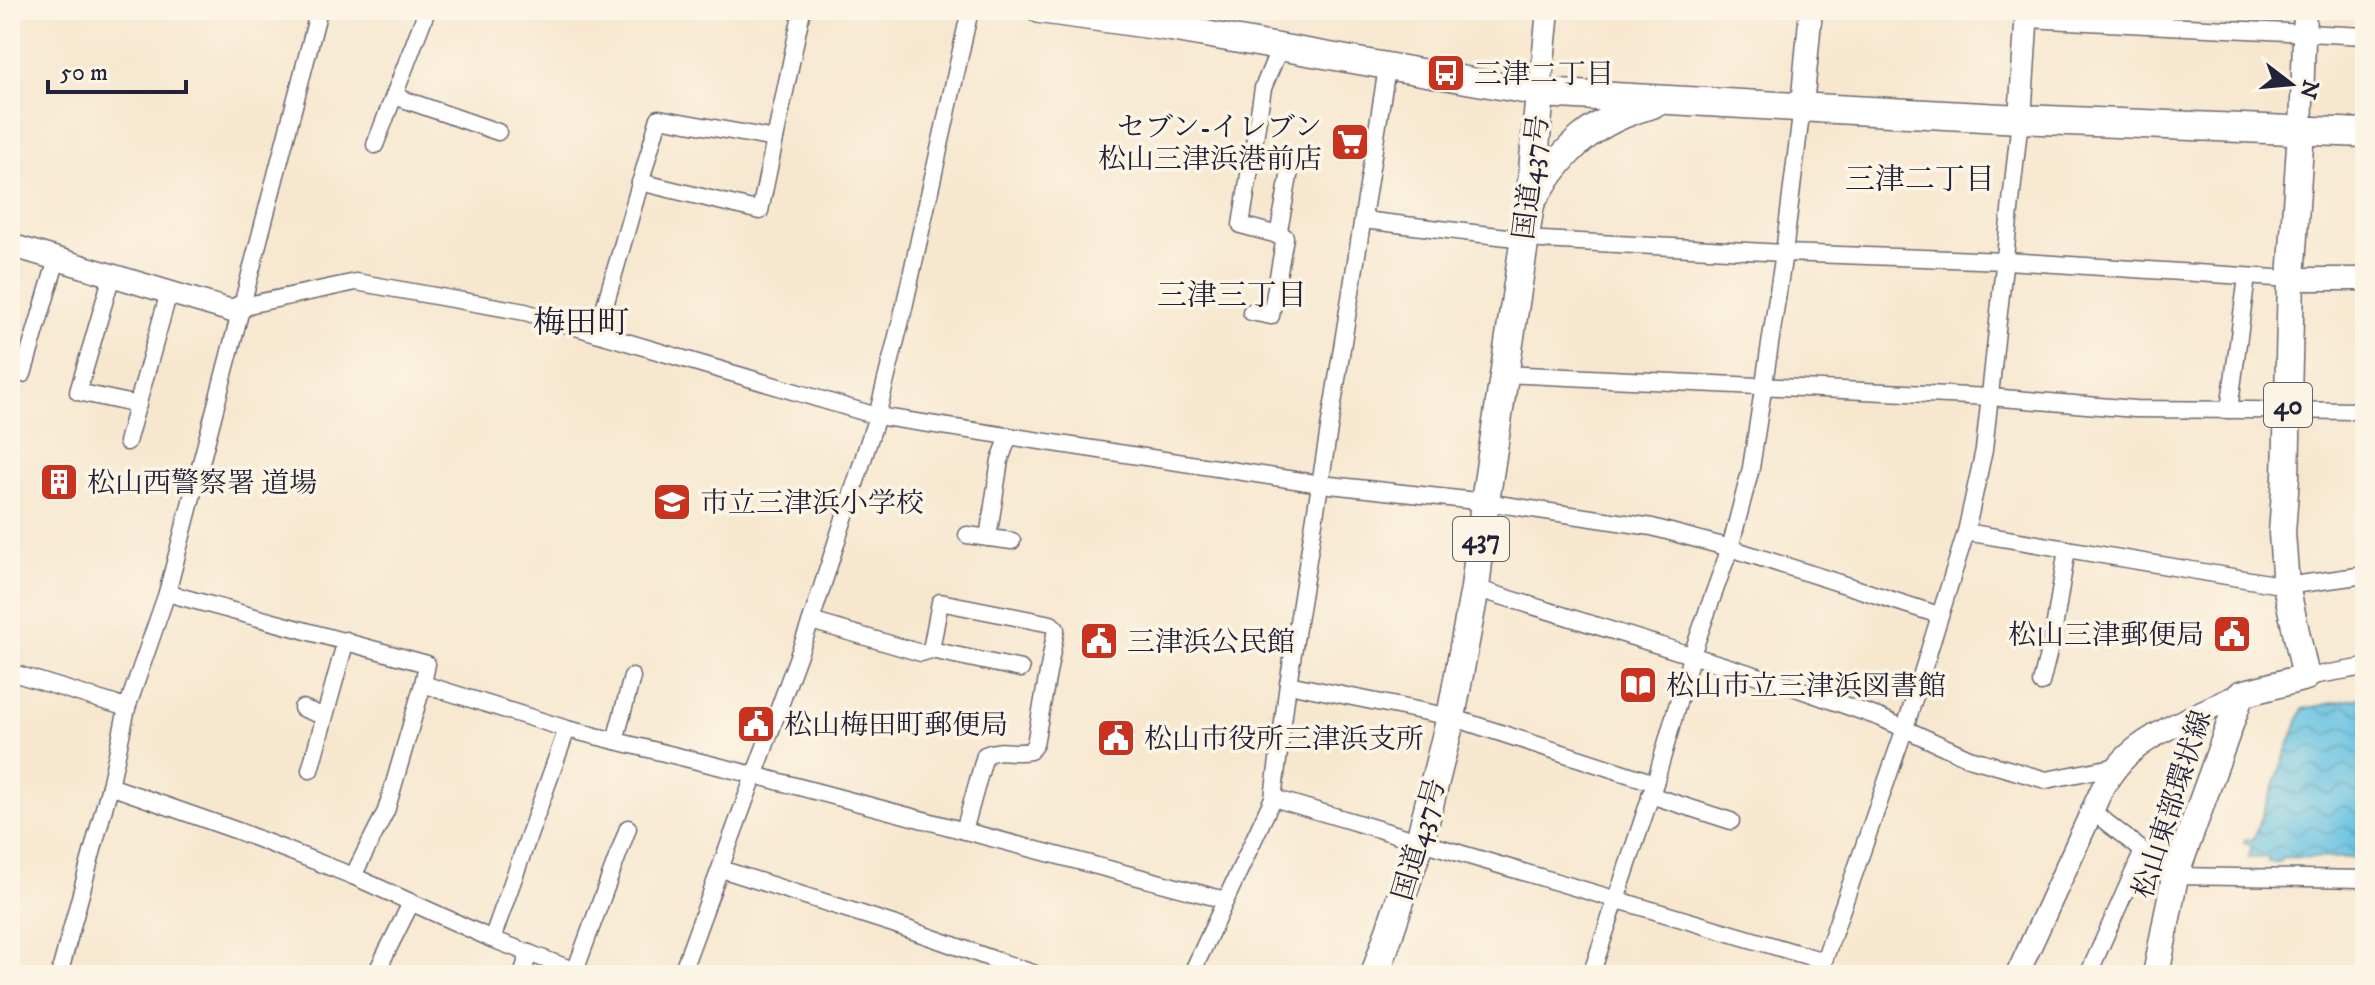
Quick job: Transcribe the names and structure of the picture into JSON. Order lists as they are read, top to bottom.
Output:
{
  "streets": {
    "highway": ["国道437号", "437"],
    "main road": ["40", "松山東部環状線"]
  },
  "crossings": [
    ["国道437号", "40"],
    ["40", "松山東部環状線"]
  ],
  "districts": ["三津二丁目", "三津三丁目", "梅田町"],
  "places": {
    "bus stop": ["三津二丁目"],
    "supermarket": ["セブン-イレブン 松山三津浜港前店"],
    "building": ["松山西警察署 道場"],
    "school or university": ["市立三津浜小学校"],
    "public building": [
      "松山三津郵便局",
      "三津浜公民館",
      "松山梅田町郵便局",
      "松山市役所三津浜支所"
    ],
    "library": ["松山市立三津浜図書館"]
  },
  "scale_bar": "50 m",
  "north": "right"
}
